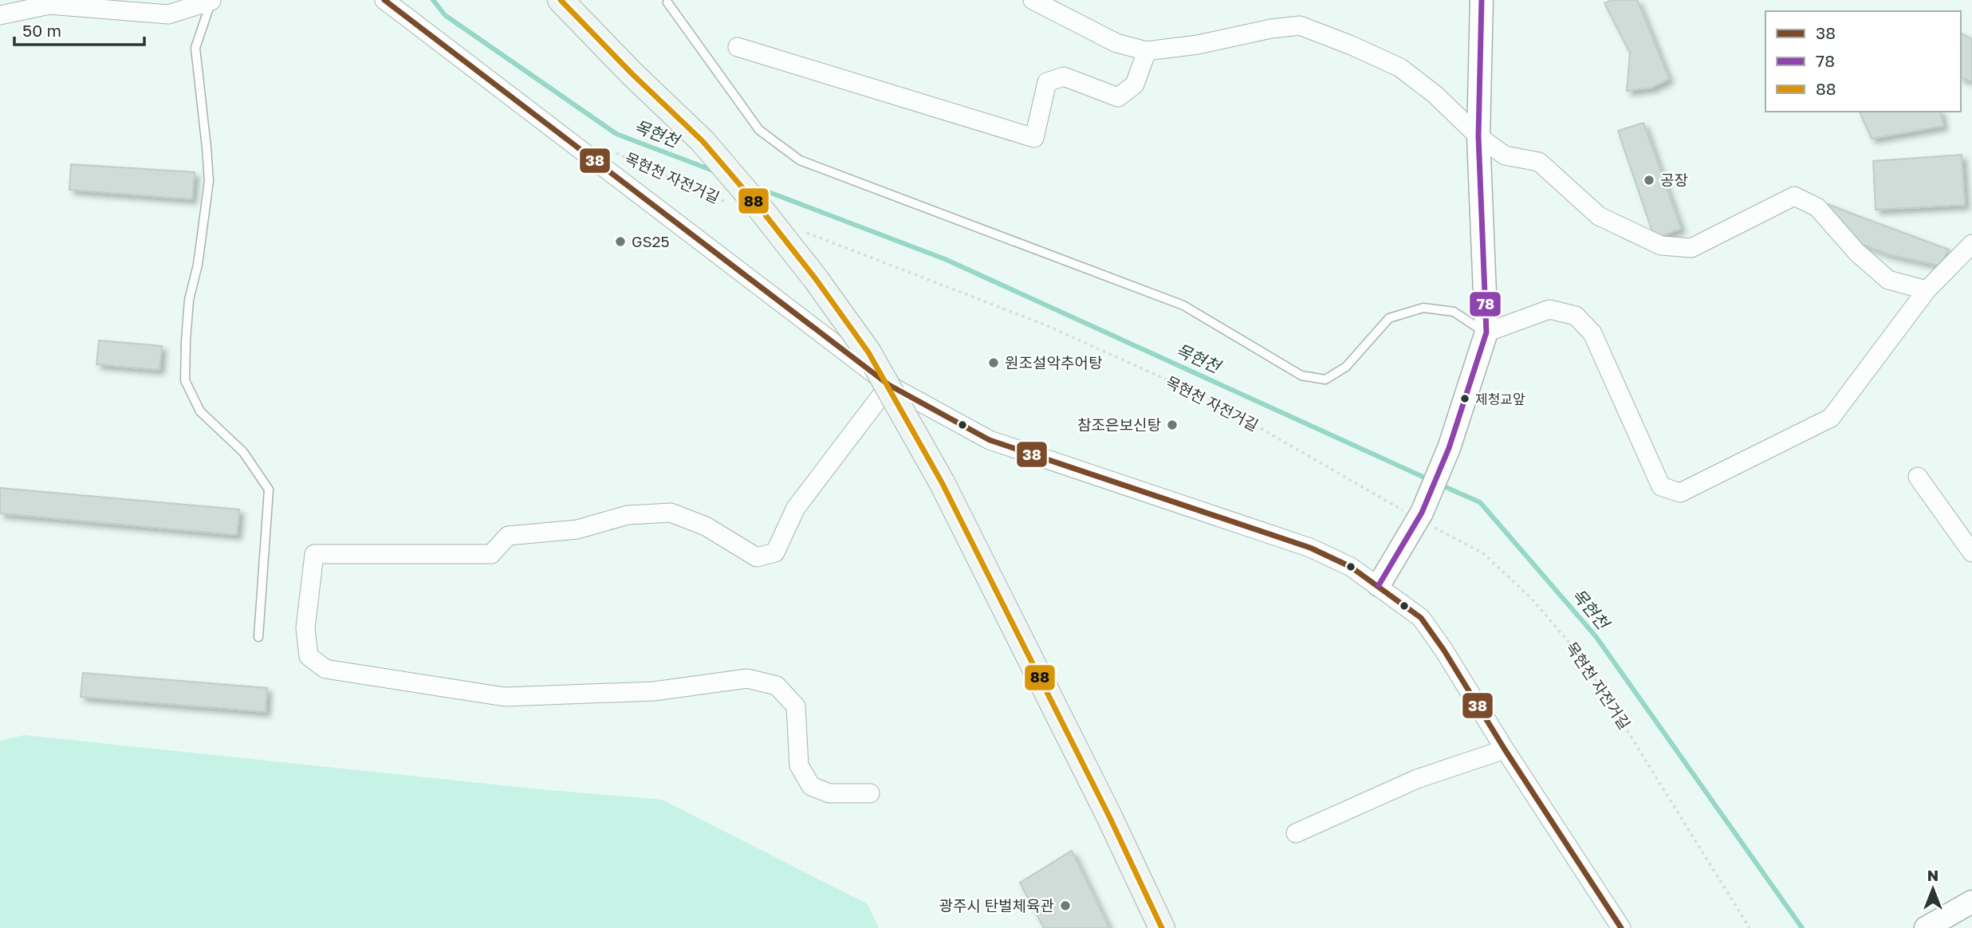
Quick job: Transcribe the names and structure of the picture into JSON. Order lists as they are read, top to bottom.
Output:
{
  "streets": {
    "path": ["목현천 자전거길"]
  },
  "water": ["목현천"],
  "places": [
    "공장",
    "GS25",
    "원조설악추어탕",
    "제청교앞",
    "참조은보신탕",
    "광주시 탄벌체육관"
  ],
  "lines": ["transit line 38", "transit line 78", "transit line 88"],
  "legend": ["38", "78", "88"],
  "scale_bar": "50 m",
  "north": "top"
}
